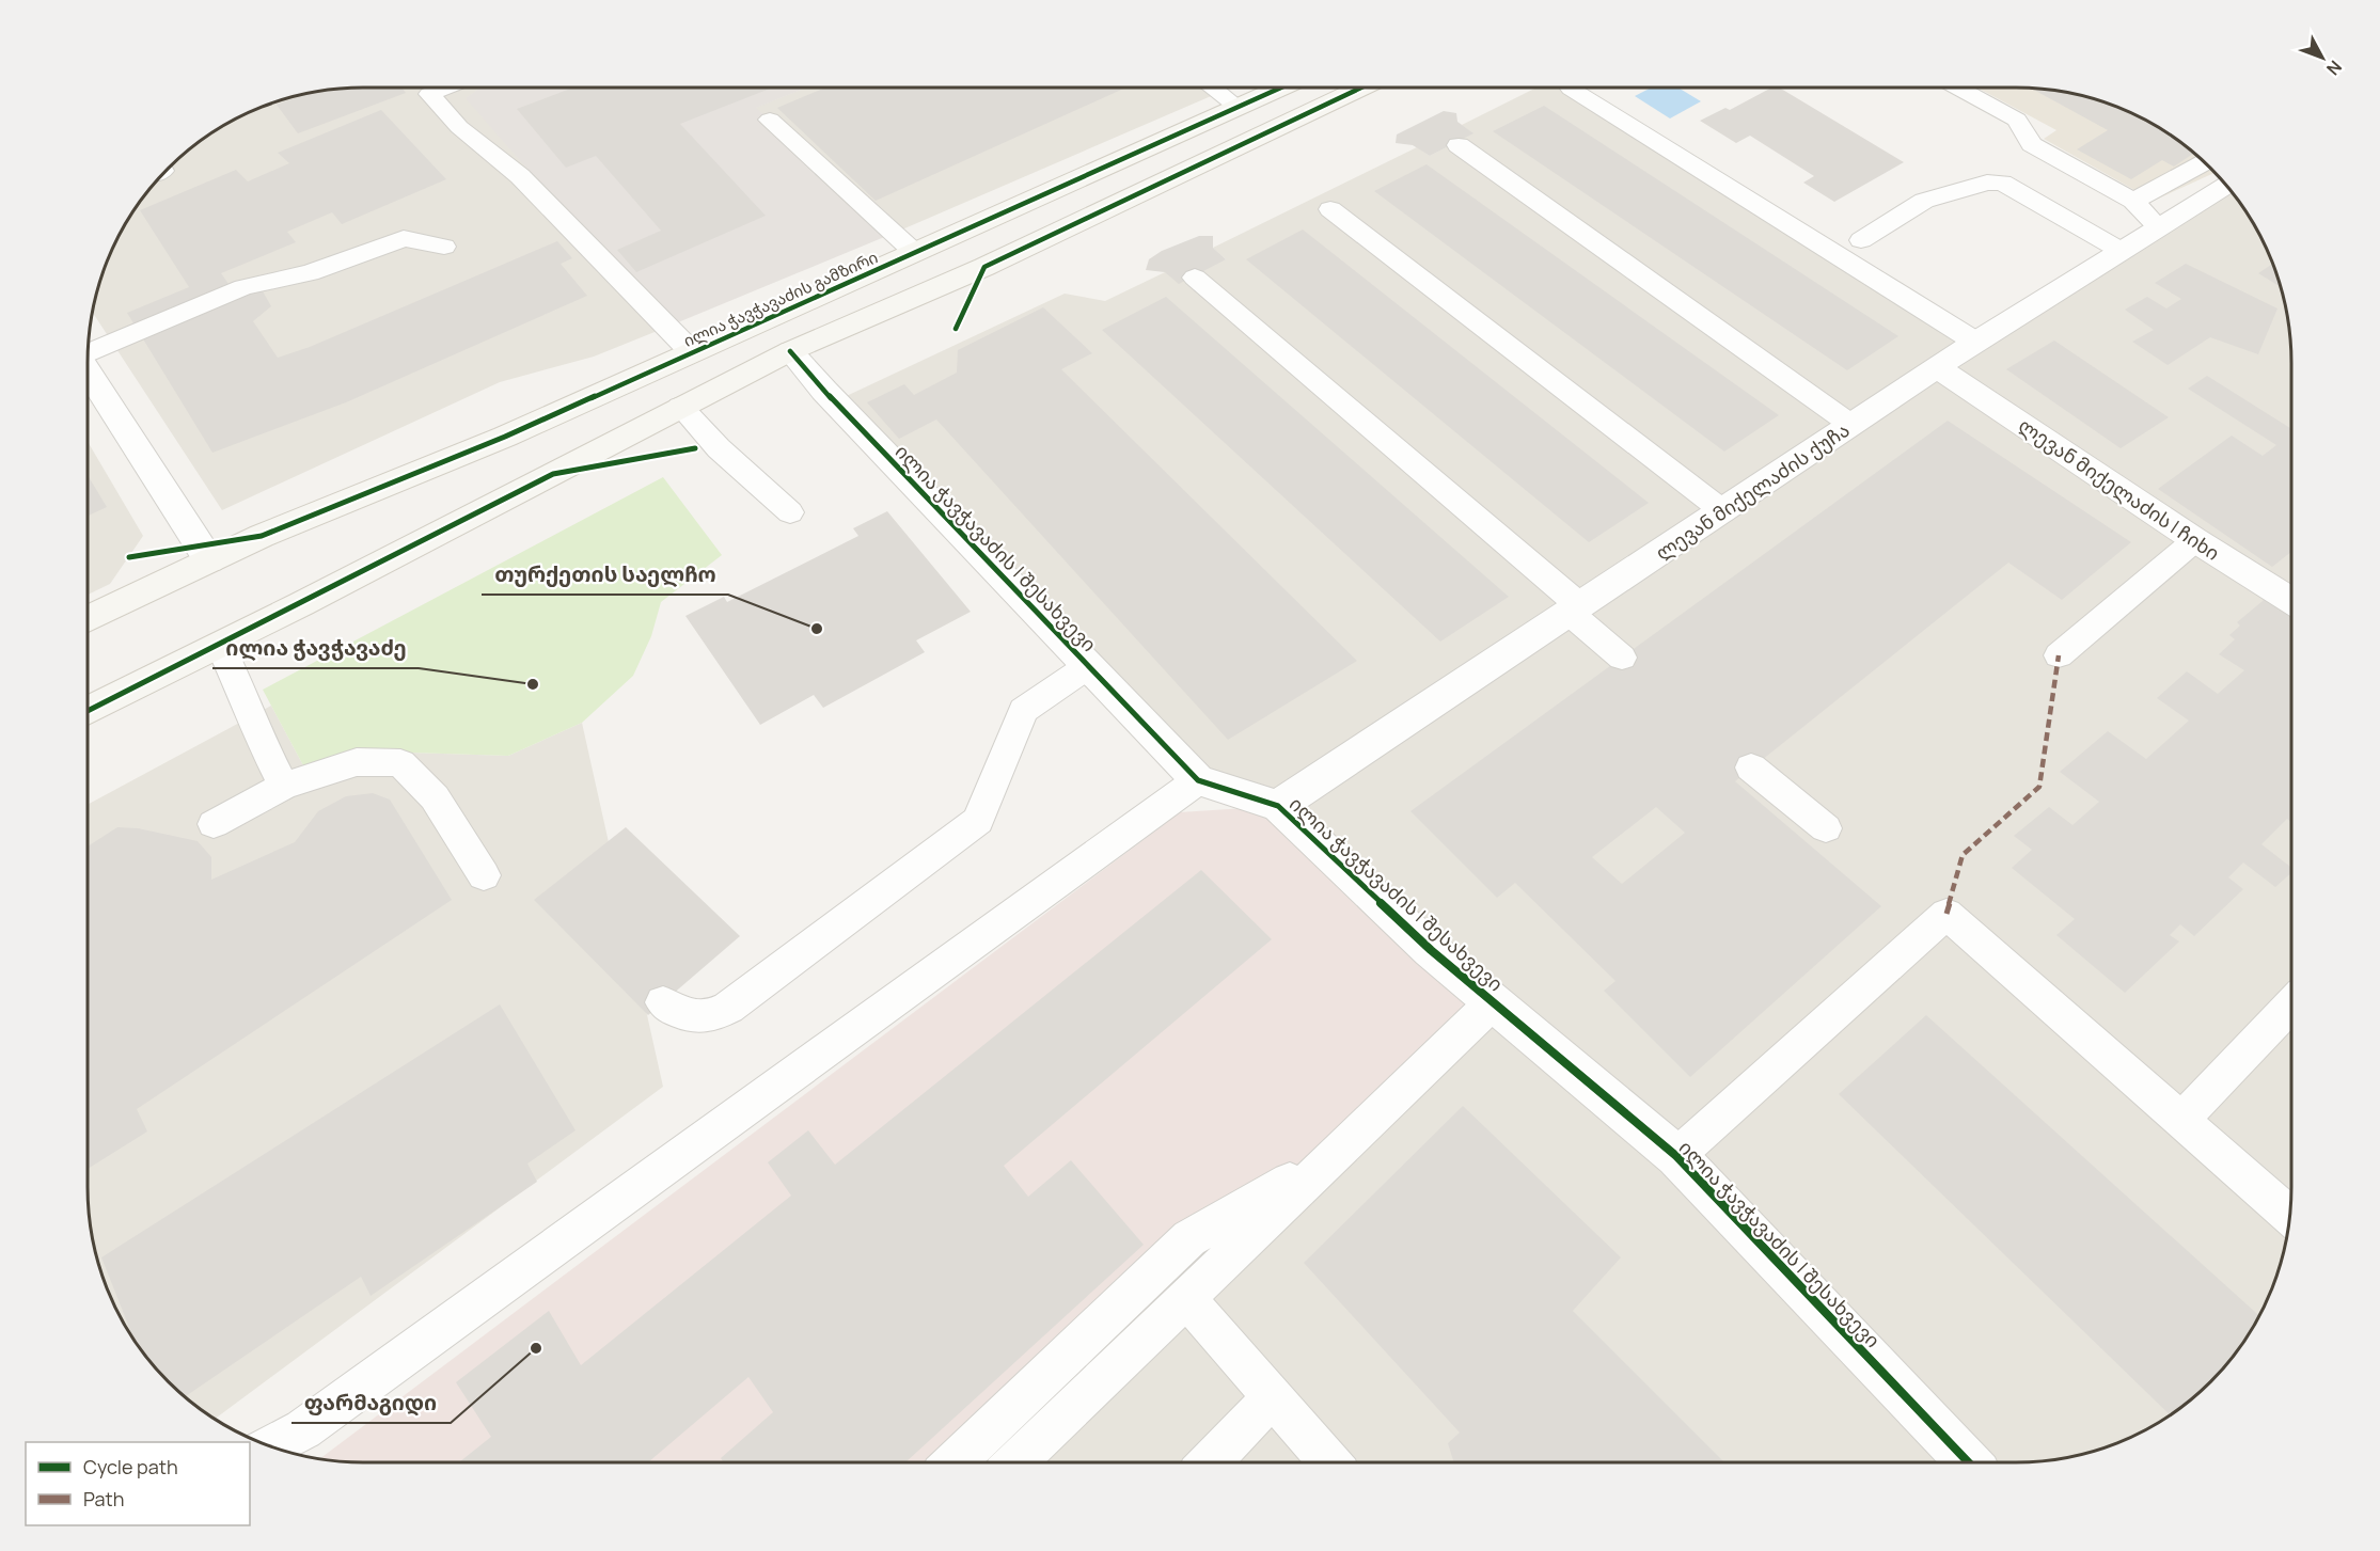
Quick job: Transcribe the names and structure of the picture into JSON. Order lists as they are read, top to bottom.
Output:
{
  "streets": {
    "main road": ["ილია ჭავჭავაძის გამზირი"],
    "street": ["ლევან მიქელაძის I ჩიხი", "ლევან მიქელაძის ქუჩა", "ილია ჭავჭავაძის I შესახვევი"]
  },
  "crossings": [
    ["ლევან მიქელაძის I ჩიხი", "ლევან მიქელაძის ქუჩა"],
    ["ლევან მიქელაძის ქუჩა", "ილია ჭავჭავაძის I შესახვევი"]
  ],
  "places": ["თურქეთის საელჩო", "ილია ჭავჭავაძე", "ფარმაგიდი"],
  "legend": ["Cycle path", "Path"],
  "north": "bottom right"
}
